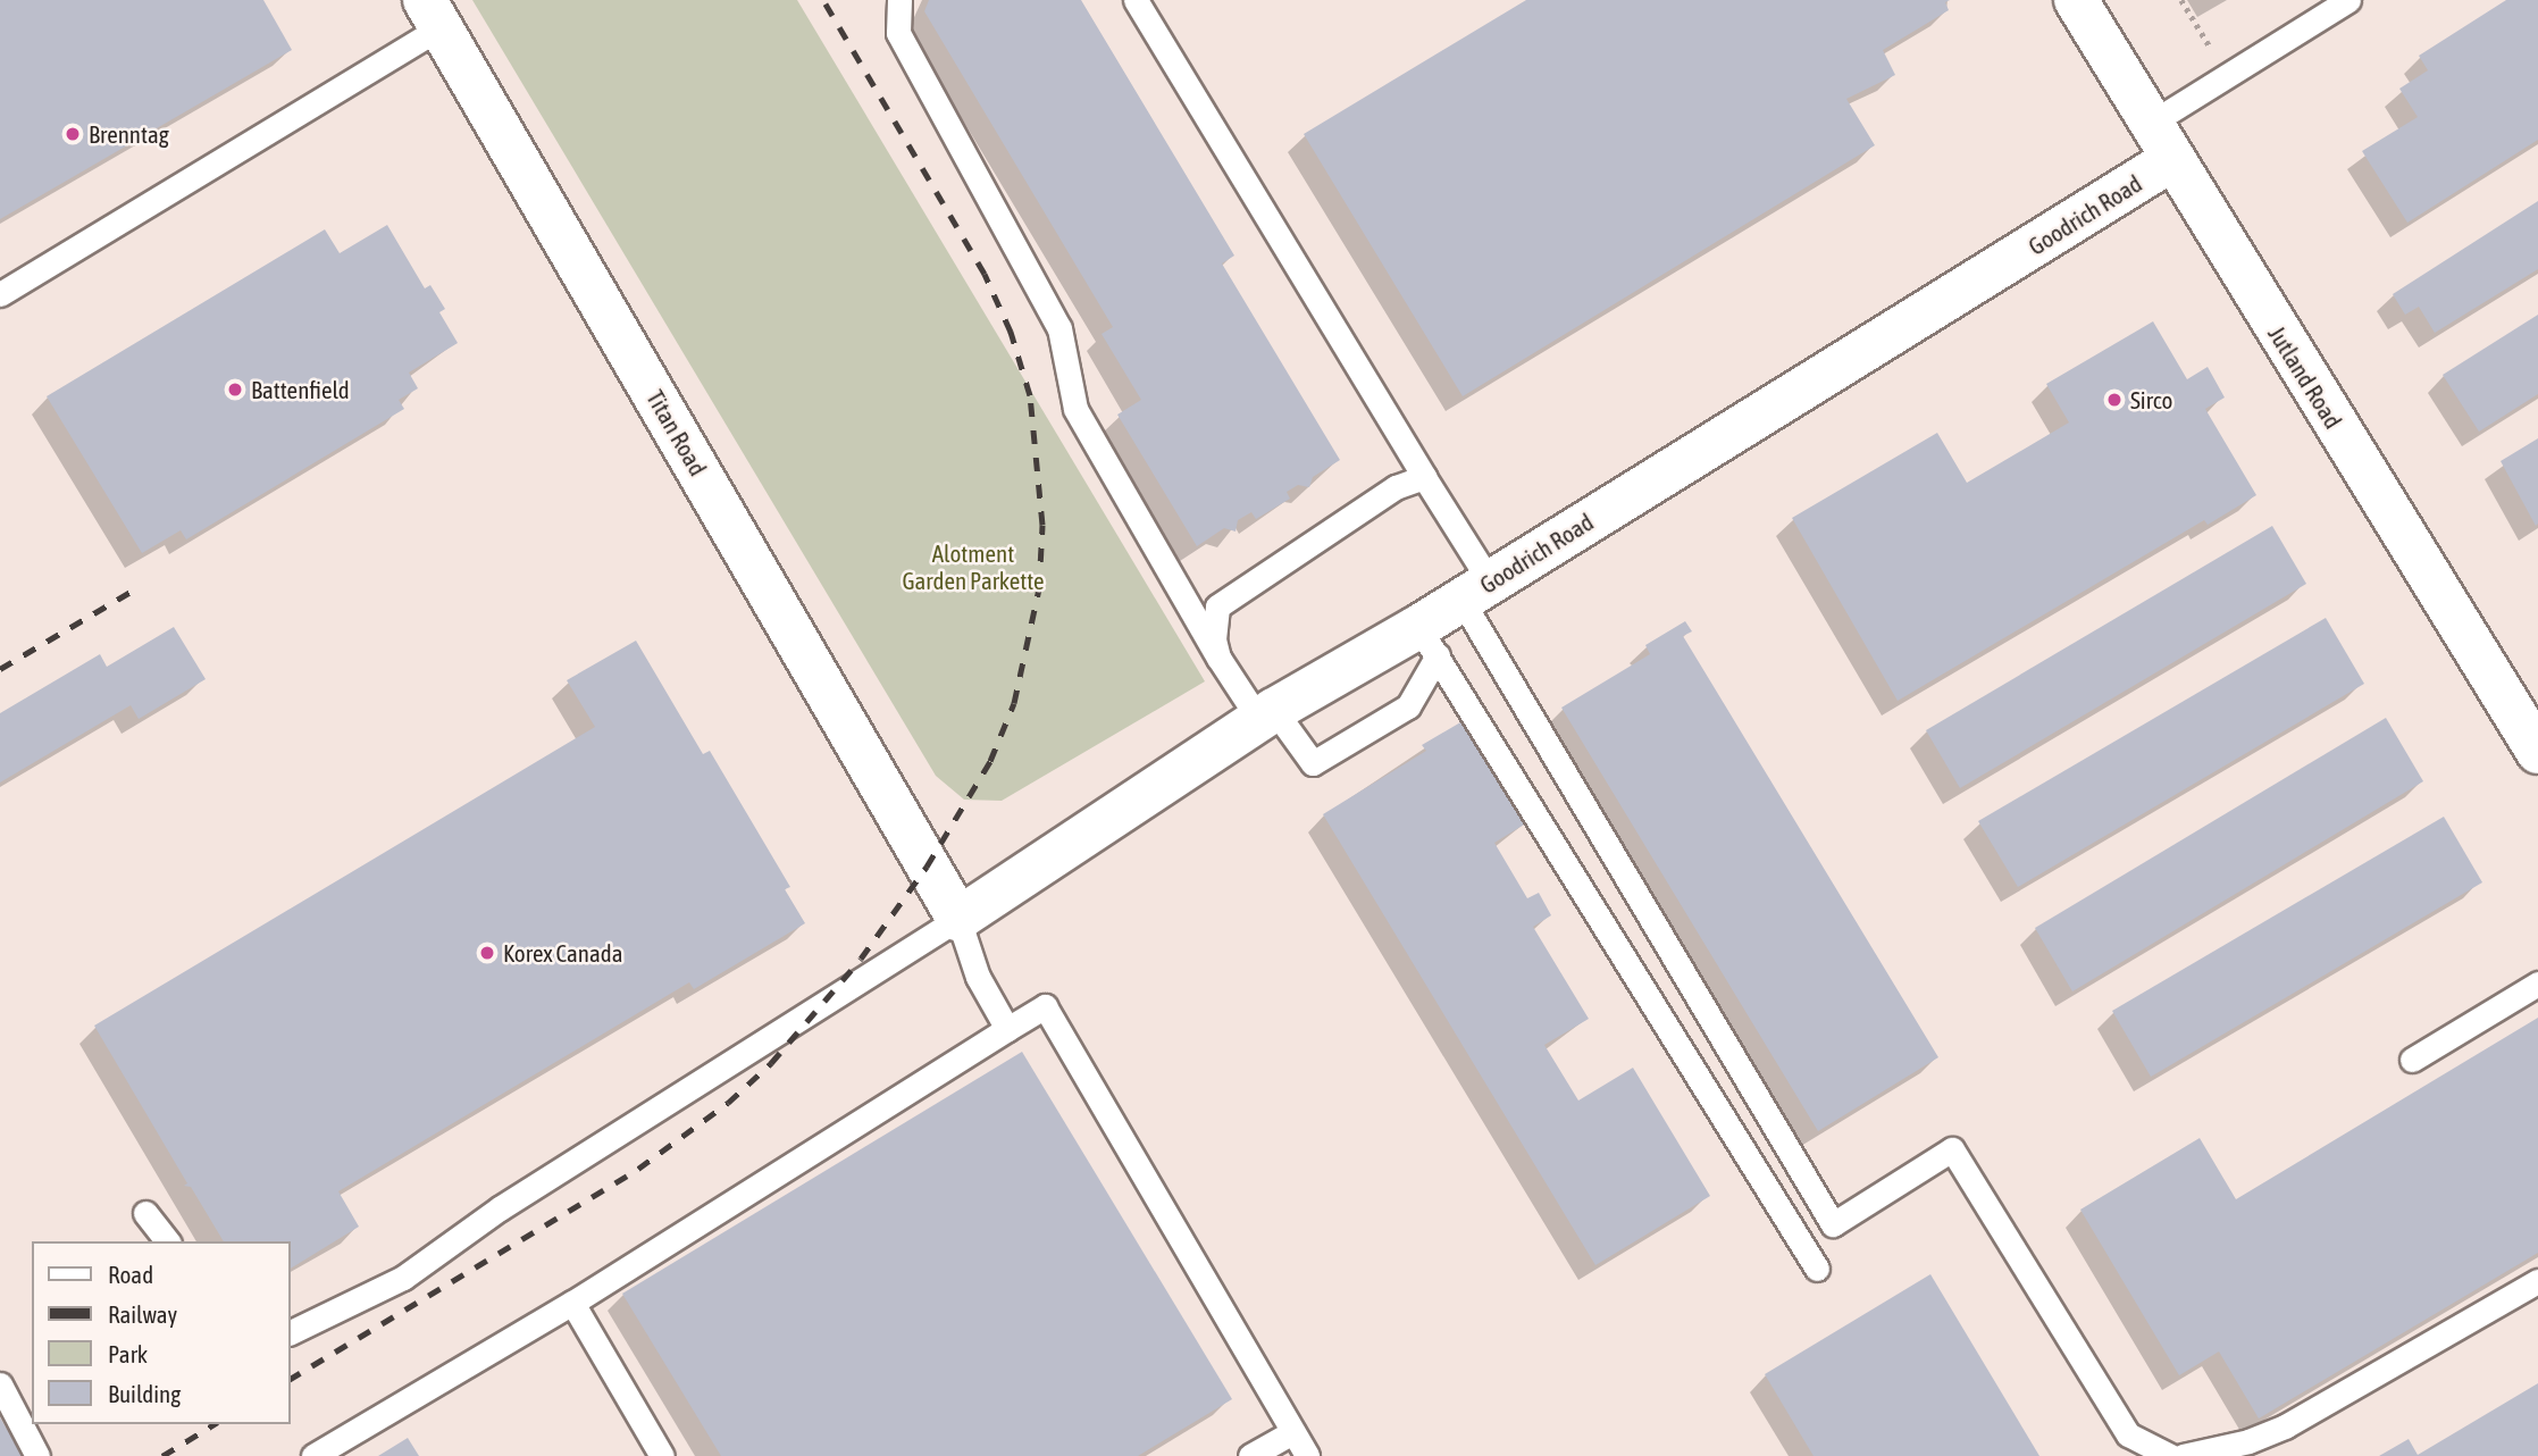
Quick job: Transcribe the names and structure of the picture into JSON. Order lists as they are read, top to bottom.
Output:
{
  "streets": {
    "street": ["Goodrich Road", "Jutland Road", "Titan Road"]
  },
  "crossings": [
    ["Goodrich Road", "Jutland Road"],
    ["Goodrich Road", "Titan Road"]
  ],
  "parks": ["Alotment Garden Parkette"],
  "places": [
    "Brenntag",
    "Battenfield",
    "Sirco",
    "Korex Canada"
  ],
  "legend": [
    "Road",
    "Railway",
    "Park",
    "Building"
  ]
}
